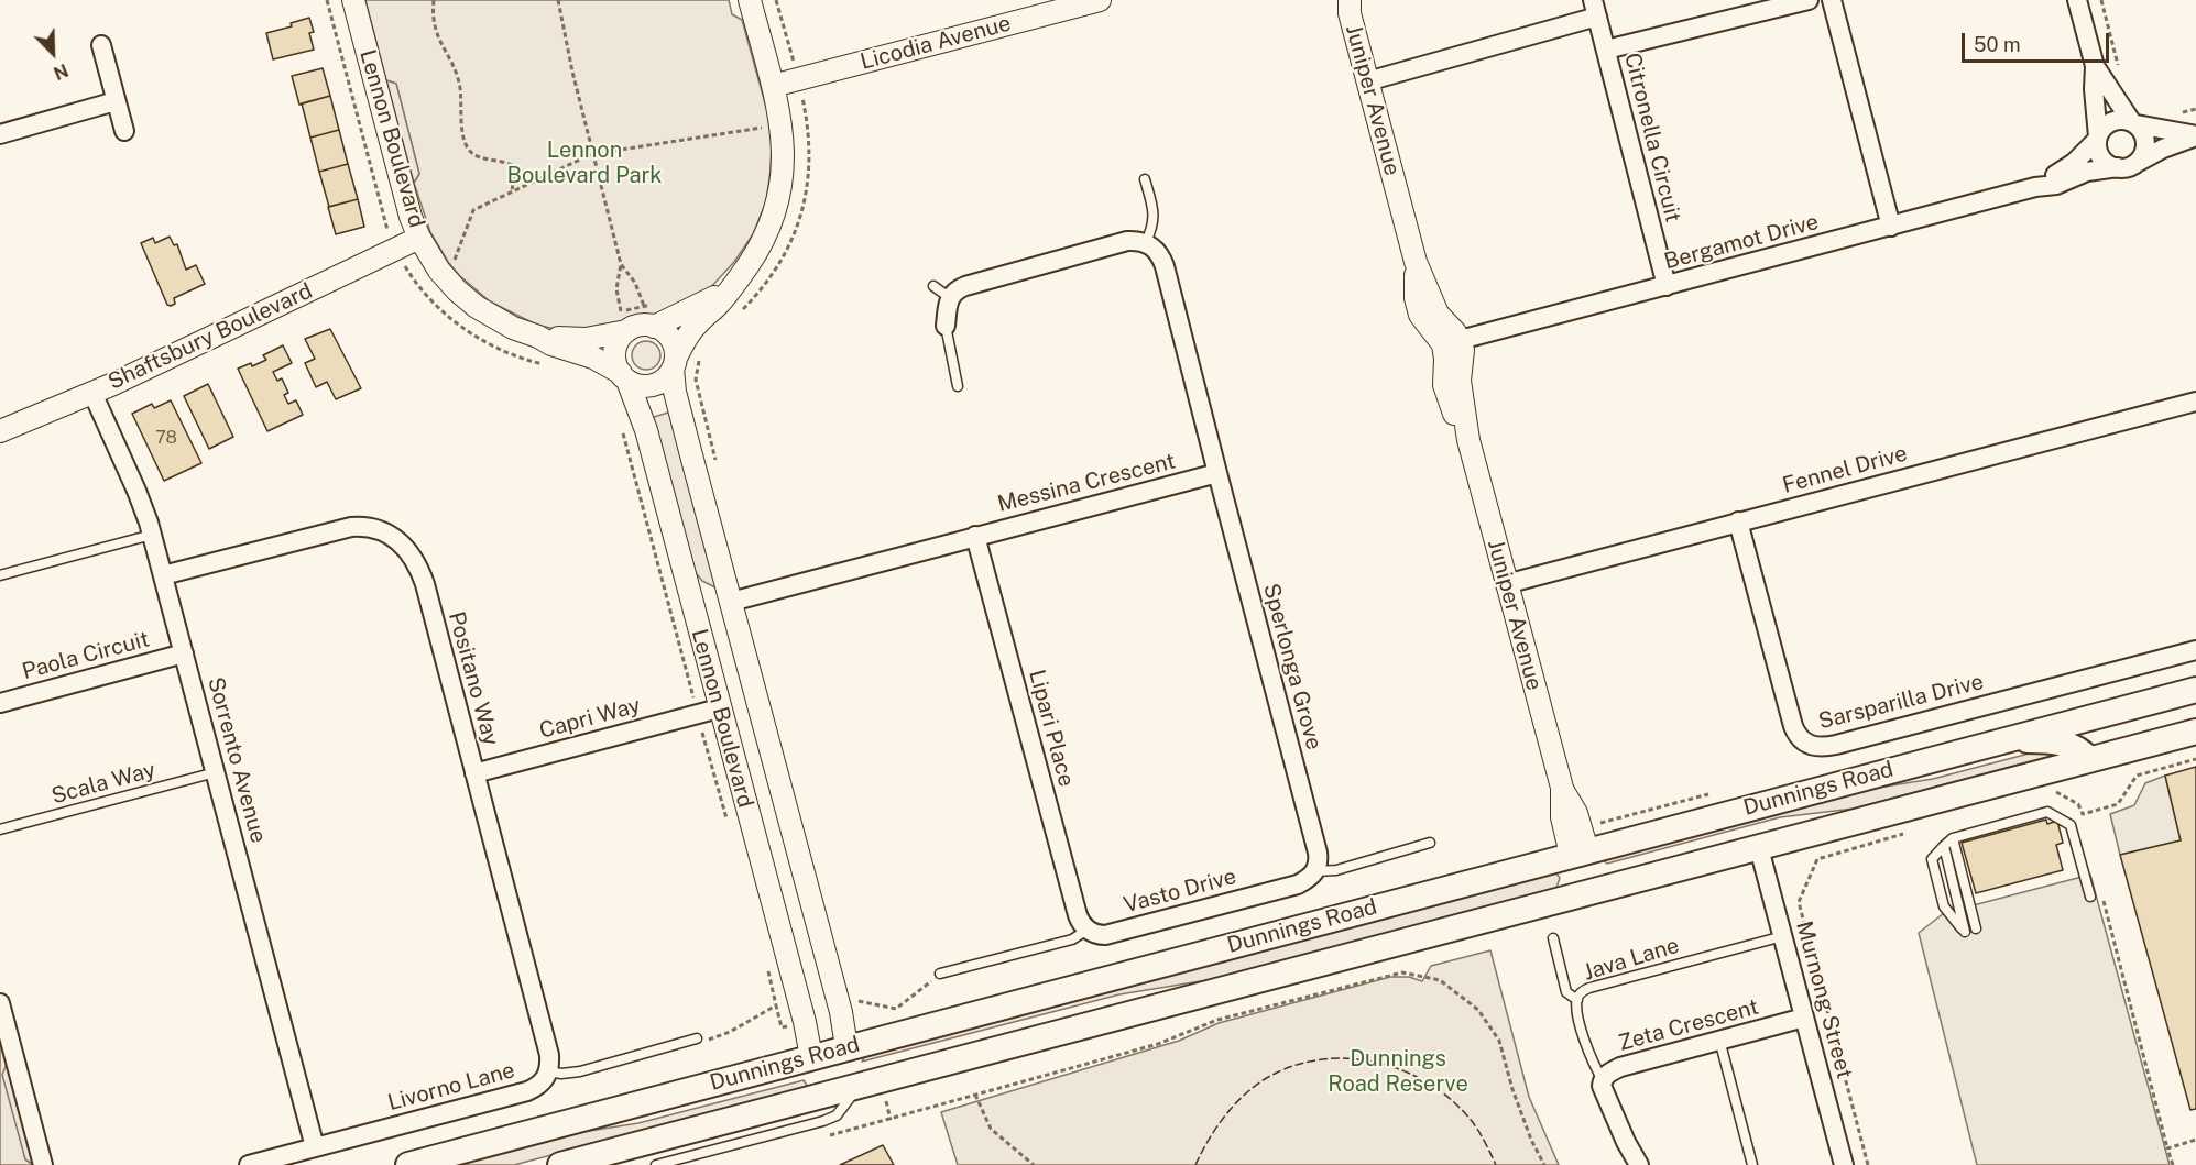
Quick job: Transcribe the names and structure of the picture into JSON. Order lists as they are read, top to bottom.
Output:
{
  "streets": {
    "main road": ["Dunnings Road"],
    "street": [
      "Licodia Avenue",
      "Juniper Avenue",
      "Citronella Circuit",
      "Lennon Boulevard",
      "Bergamot Drive",
      "Shaftsbury Boulevard",
      "Fennel Drive",
      "Messina Crescent",
      "Paola Circuit",
      "Sperlonga Grove",
      "Positano Way",
      "Sarsparilla Drive",
      "Capri Way",
      "Lipari Place",
      "Sorrento Avenue",
      "Vasto Drive",
      "Murnong Street",
      "Zeta Crescent",
      "Livorno Lane"
    ],
    "lane": ["Scala Way", "Java Lane"]
  },
  "crossings": [
    ["Juniper Avenue", "Bergamot Drive"],
    ["Juniper Avenue", "Fennel Drive"],
    ["Juniper Avenue", "Dunnings Road"],
    ["Citronella Circuit", "Bergamot Drive"],
    ["Lennon Boulevard", "Shaftsbury Boulevard"],
    ["Lennon Boulevard", "Messina Crescent"],
    ["Lennon Boulevard", "Capri Way"],
    ["Lennon Boulevard", "Dunnings Road"],
    ["Shaftsbury Boulevard", "Sorrento Avenue"],
    ["Fennel Drive", "Sarsparilla Drive"],
    ["Messina Crescent", "Sperlonga Grove"],
    ["Messina Crescent", "Lipari Place"],
    ["Paola Circuit", "Sorrento Avenue"],
    ["Sperlonga Grove", "Vasto Drive"],
    ["Positano Way", "Capri Way"],
    ["Positano Way", "Sorrento Avenue"],
    ["Positano Way", "Livorno Lane"],
    ["Lipari Place", "Vasto Drive"],
    ["Sorrento Avenue", "Scala Way"],
    ["Sorrento Avenue", "Livorno Lane"],
    ["Dunnings Road", "Murnong Street"],
    ["Java Lane", "Murnong Street"],
    ["Java Lane", "Zeta Crescent"],
    ["Murnong Street", "Zeta Crescent"]
  ],
  "parks": ["Lennon Boulevard Park", "Dunnings Road Reserve"],
  "house_numbers": ["78"],
  "scale_bar": "50 m",
  "north": "bottom right"
}
